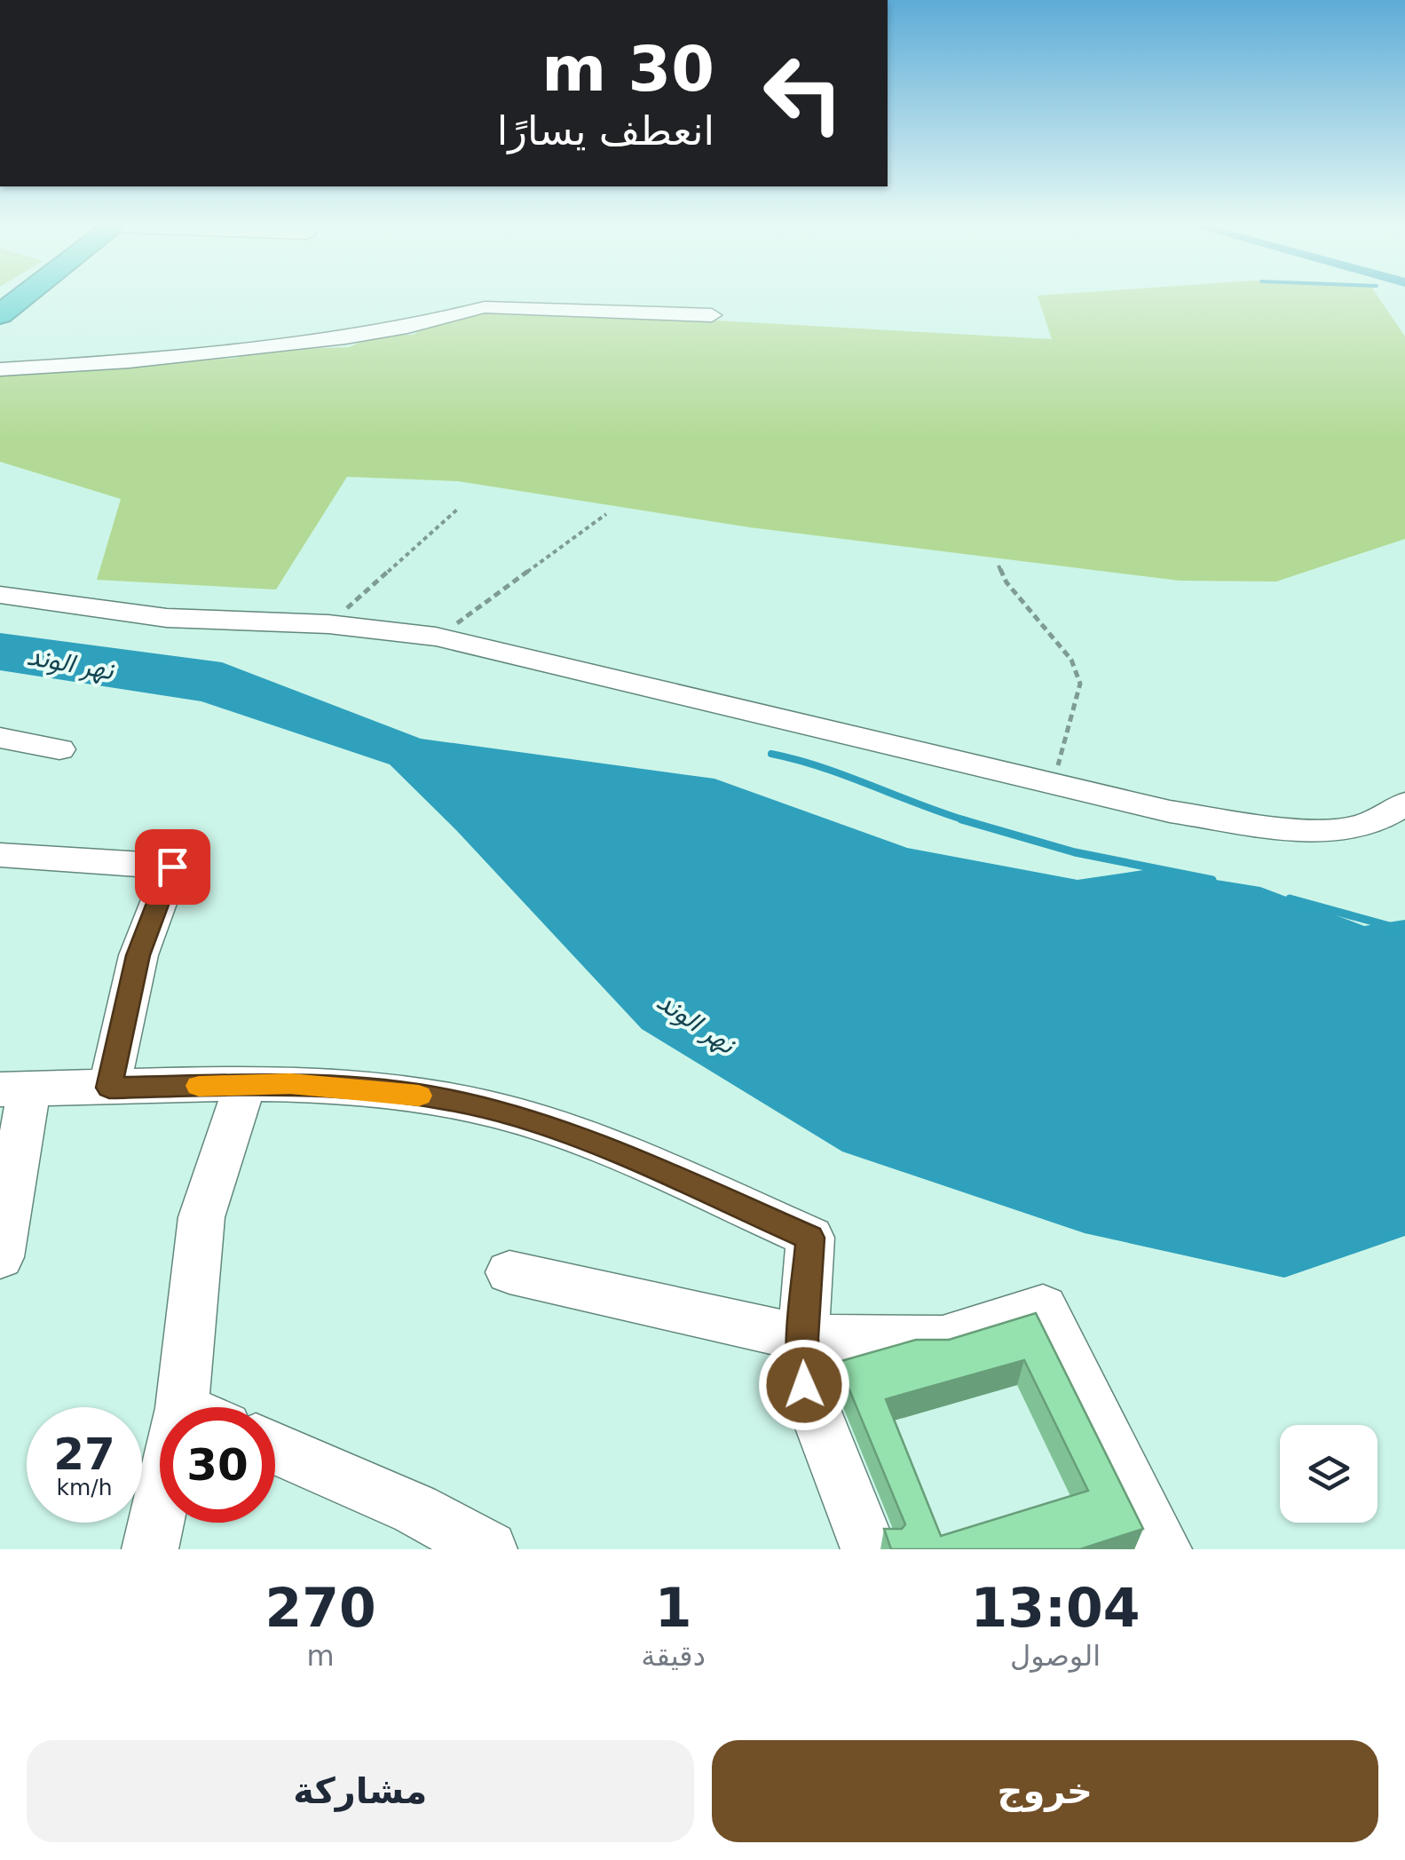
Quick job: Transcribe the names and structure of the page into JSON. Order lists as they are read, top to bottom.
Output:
{
  "water": ["نهر الوند"],
  "page": {
    "turn": ["30 m", "انعطف يسارًا"],
    "speed": "27 km/h",
    "limit": "30",
    "eta": [
      "13:04",
      "الوصول",
      "1",
      "دقيقة",
      "270",
      "m"
    ],
    "buttons": ["خروج", "مشاركة"]
  }
}
